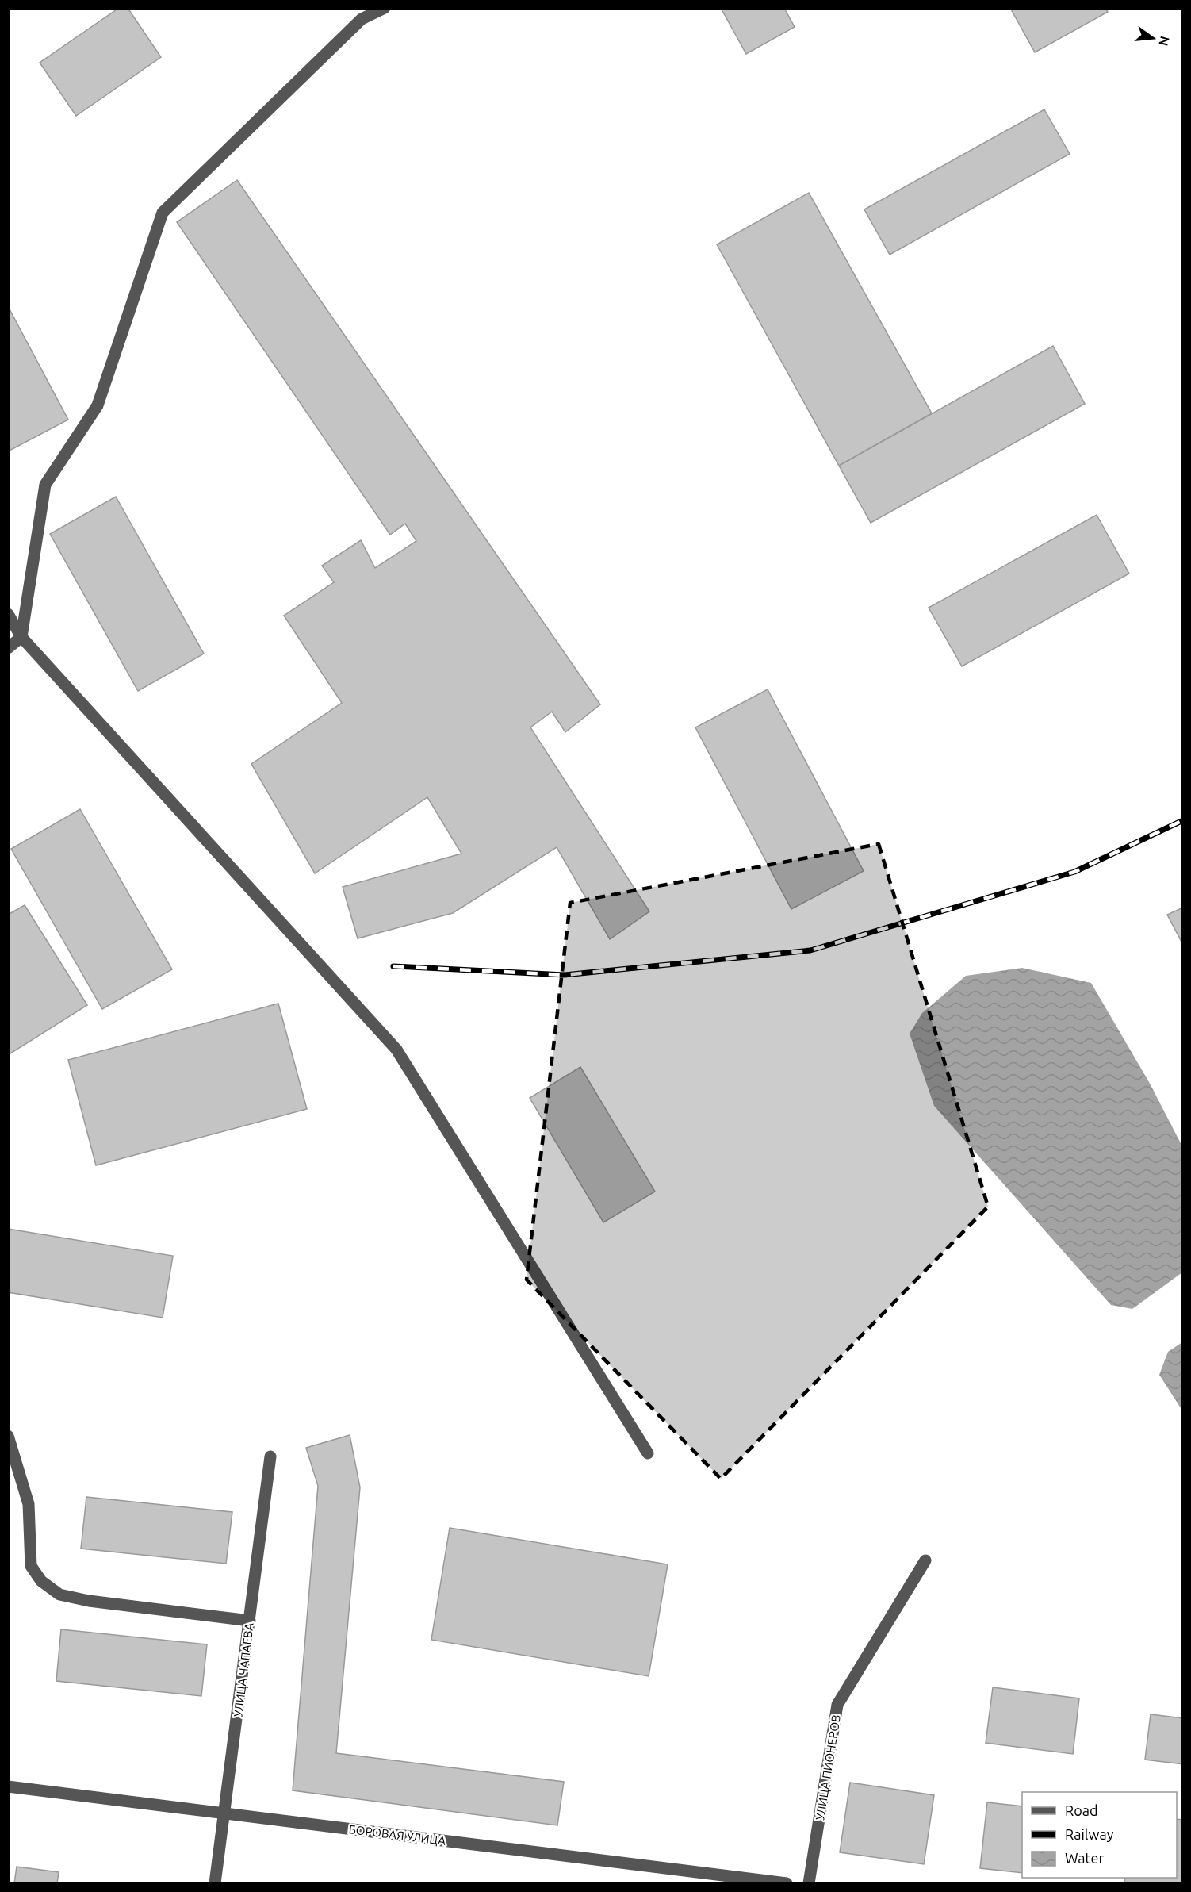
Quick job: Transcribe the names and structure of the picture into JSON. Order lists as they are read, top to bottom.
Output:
{
  "streets": {
    "street": ["УЛИЦА ЧАПАЕВА", "УЛИЦА ПИОНЕРОВ", "БОРОВАЯ УЛИЦА"]
  },
  "crossings": [
    ["УЛИЦА ЧАПАЕВА", "БОРОВАЯ УЛИЦА"]
  ],
  "legend": ["Road", "Railway", "Water"],
  "north": "right"
}
